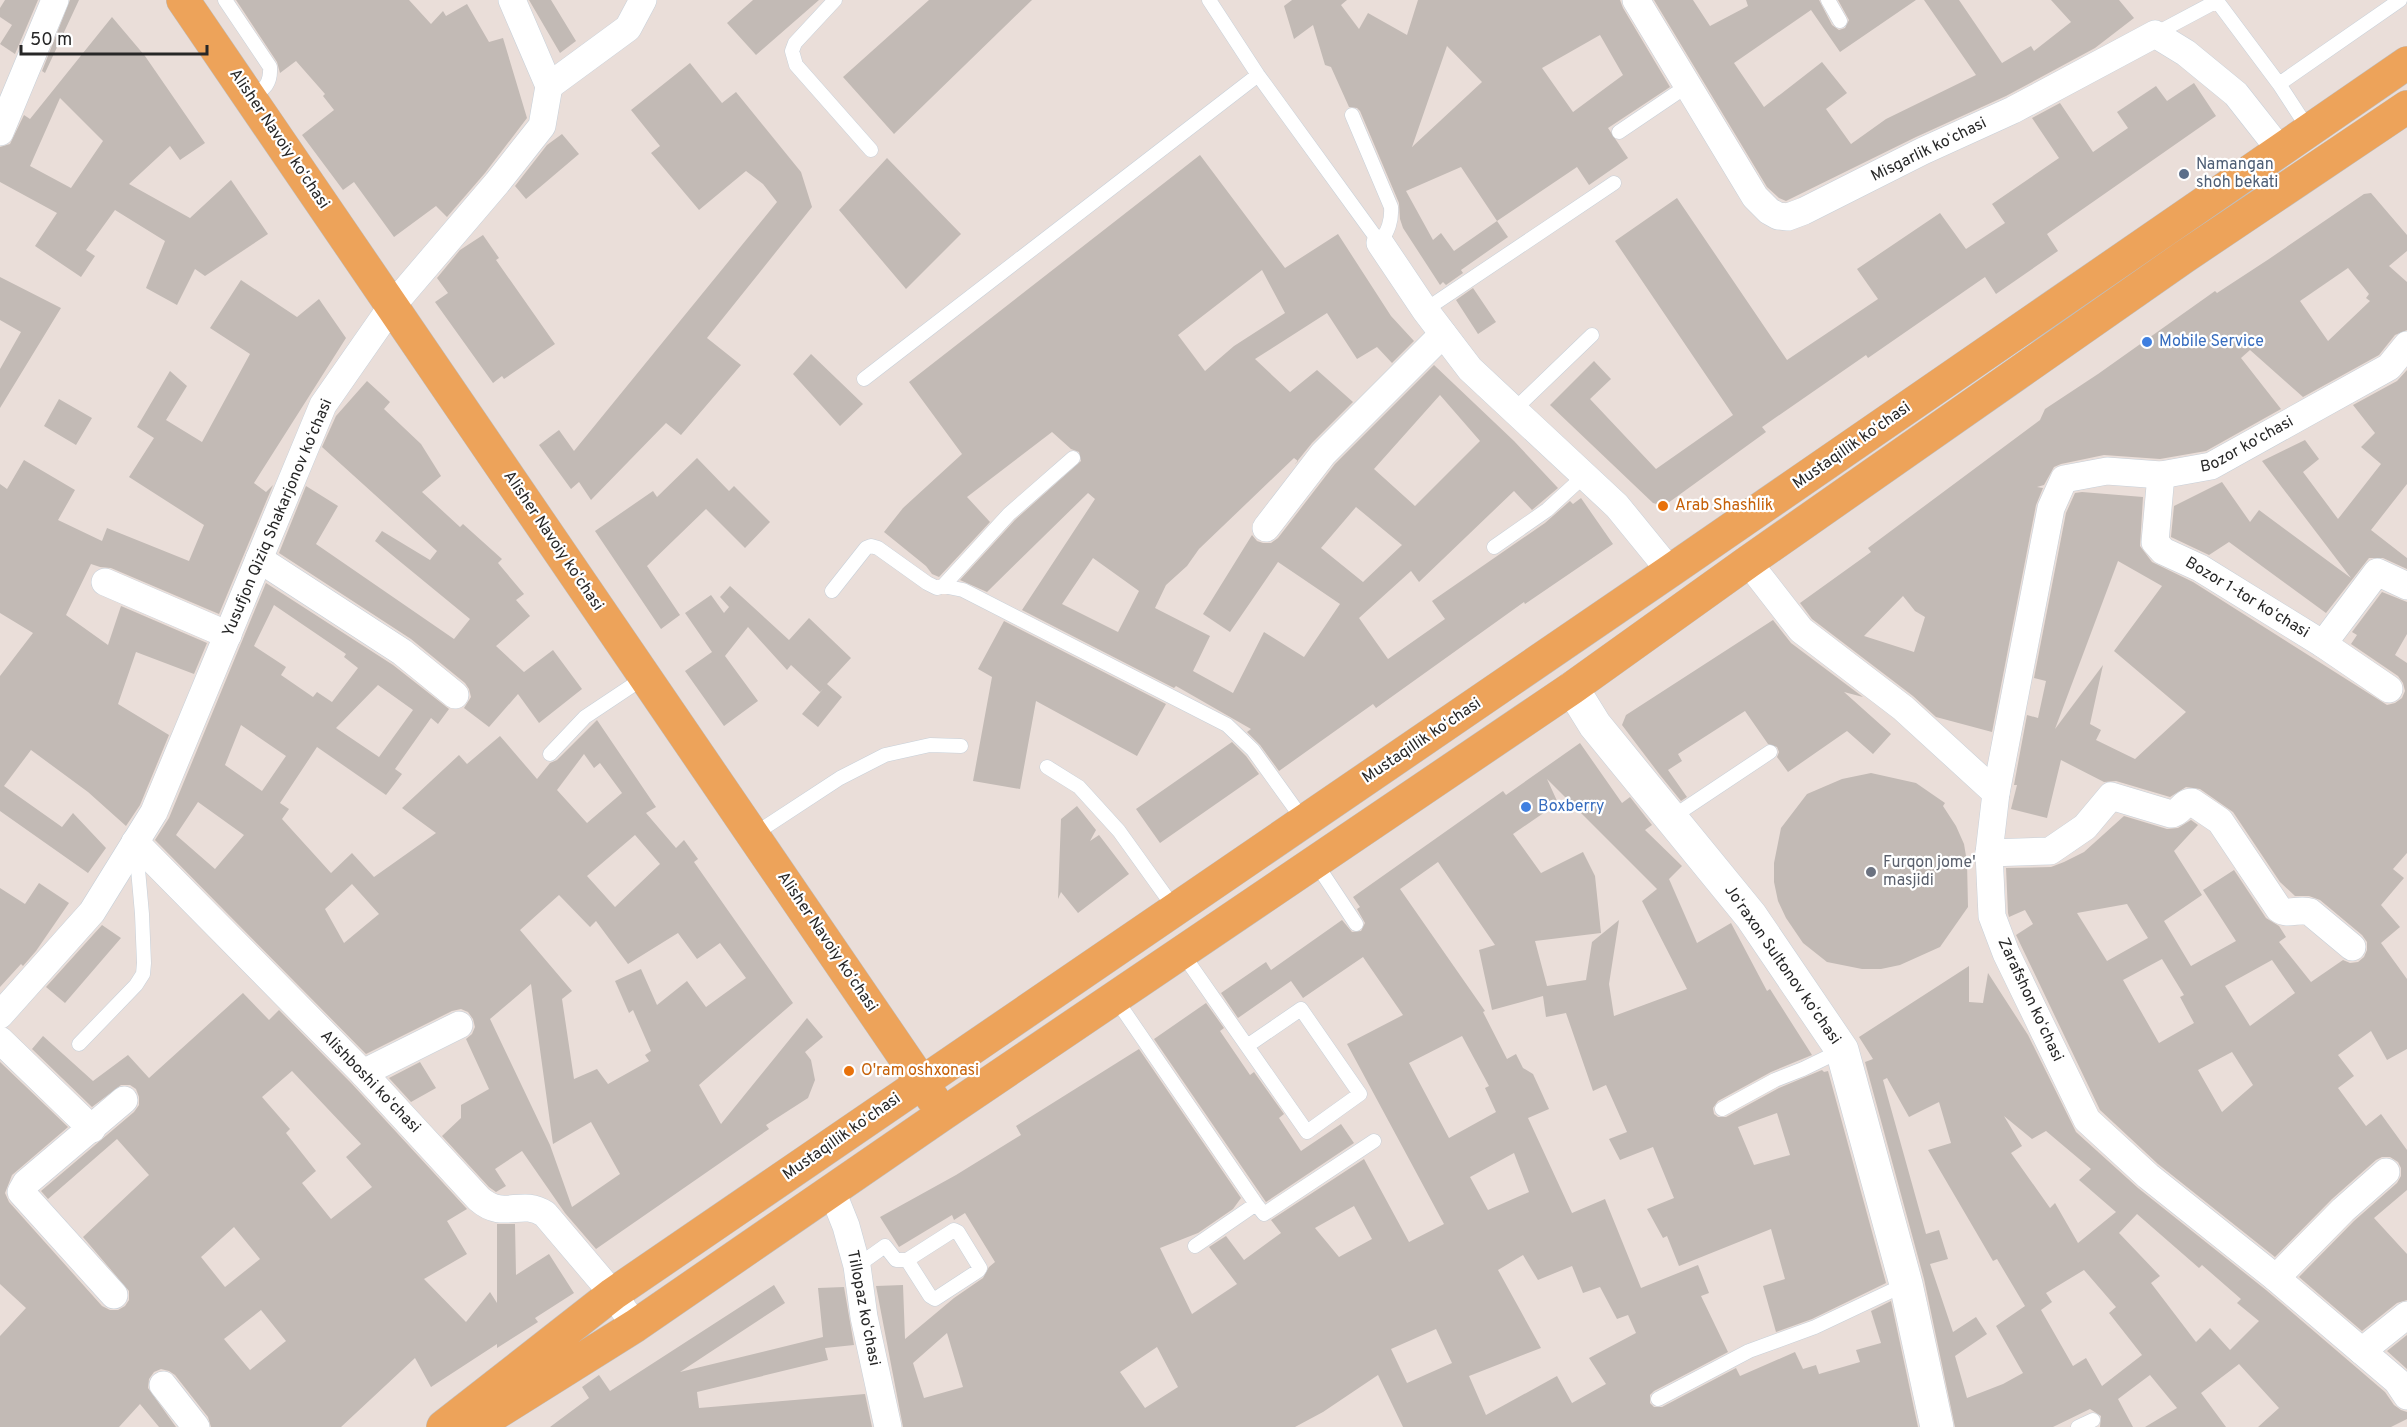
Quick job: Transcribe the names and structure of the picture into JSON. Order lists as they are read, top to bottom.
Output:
{
  "streets": {
    "main road": ["Alisher Navoiy koʻchasi", "Mustaqillik koʻchasi"],
    "street": [
      "Misgarlik koʻchasi",
      "Bozor ko'chasi",
      "Yusufjon Qiziq Shakarjonov koʻchasi",
      "Bozor 1-tor koʻchasi",
      "Joʻraxon Sultonov koʻchasi",
      "Zarafshon koʻchasi",
      "Alishboshi koʻchasi",
      "Tillopaz koʻchasi"
    ]
  },
  "crossings": [
    ["Alisher Navoiy koʻchasi", "Mustaqillik koʻchasi"],
    ["Alisher Navoiy koʻchasi", "Yusufjon Qiziq Shakarjonov koʻchasi"],
    ["Bozor ko'chasi", "Bozor 1-tor koʻchasi"],
    ["Bozor ko'chasi", "Zarafshon koʻchasi"],
    ["Mustaqillik koʻchasi", "Alishboshi koʻchasi"],
    ["Yusufjon Qiziq Shakarjonov koʻchasi", "Alishboshi koʻchasi"]
  ],
  "places": [
    "Namangan shoh bekati",
    "Mobile Service",
    "Arab Shashlik",
    "Boxberry",
    "Furqon jome' masjidi",
    "O'ram oshxonasi"
  ],
  "scale_bar": "50 m"
}
